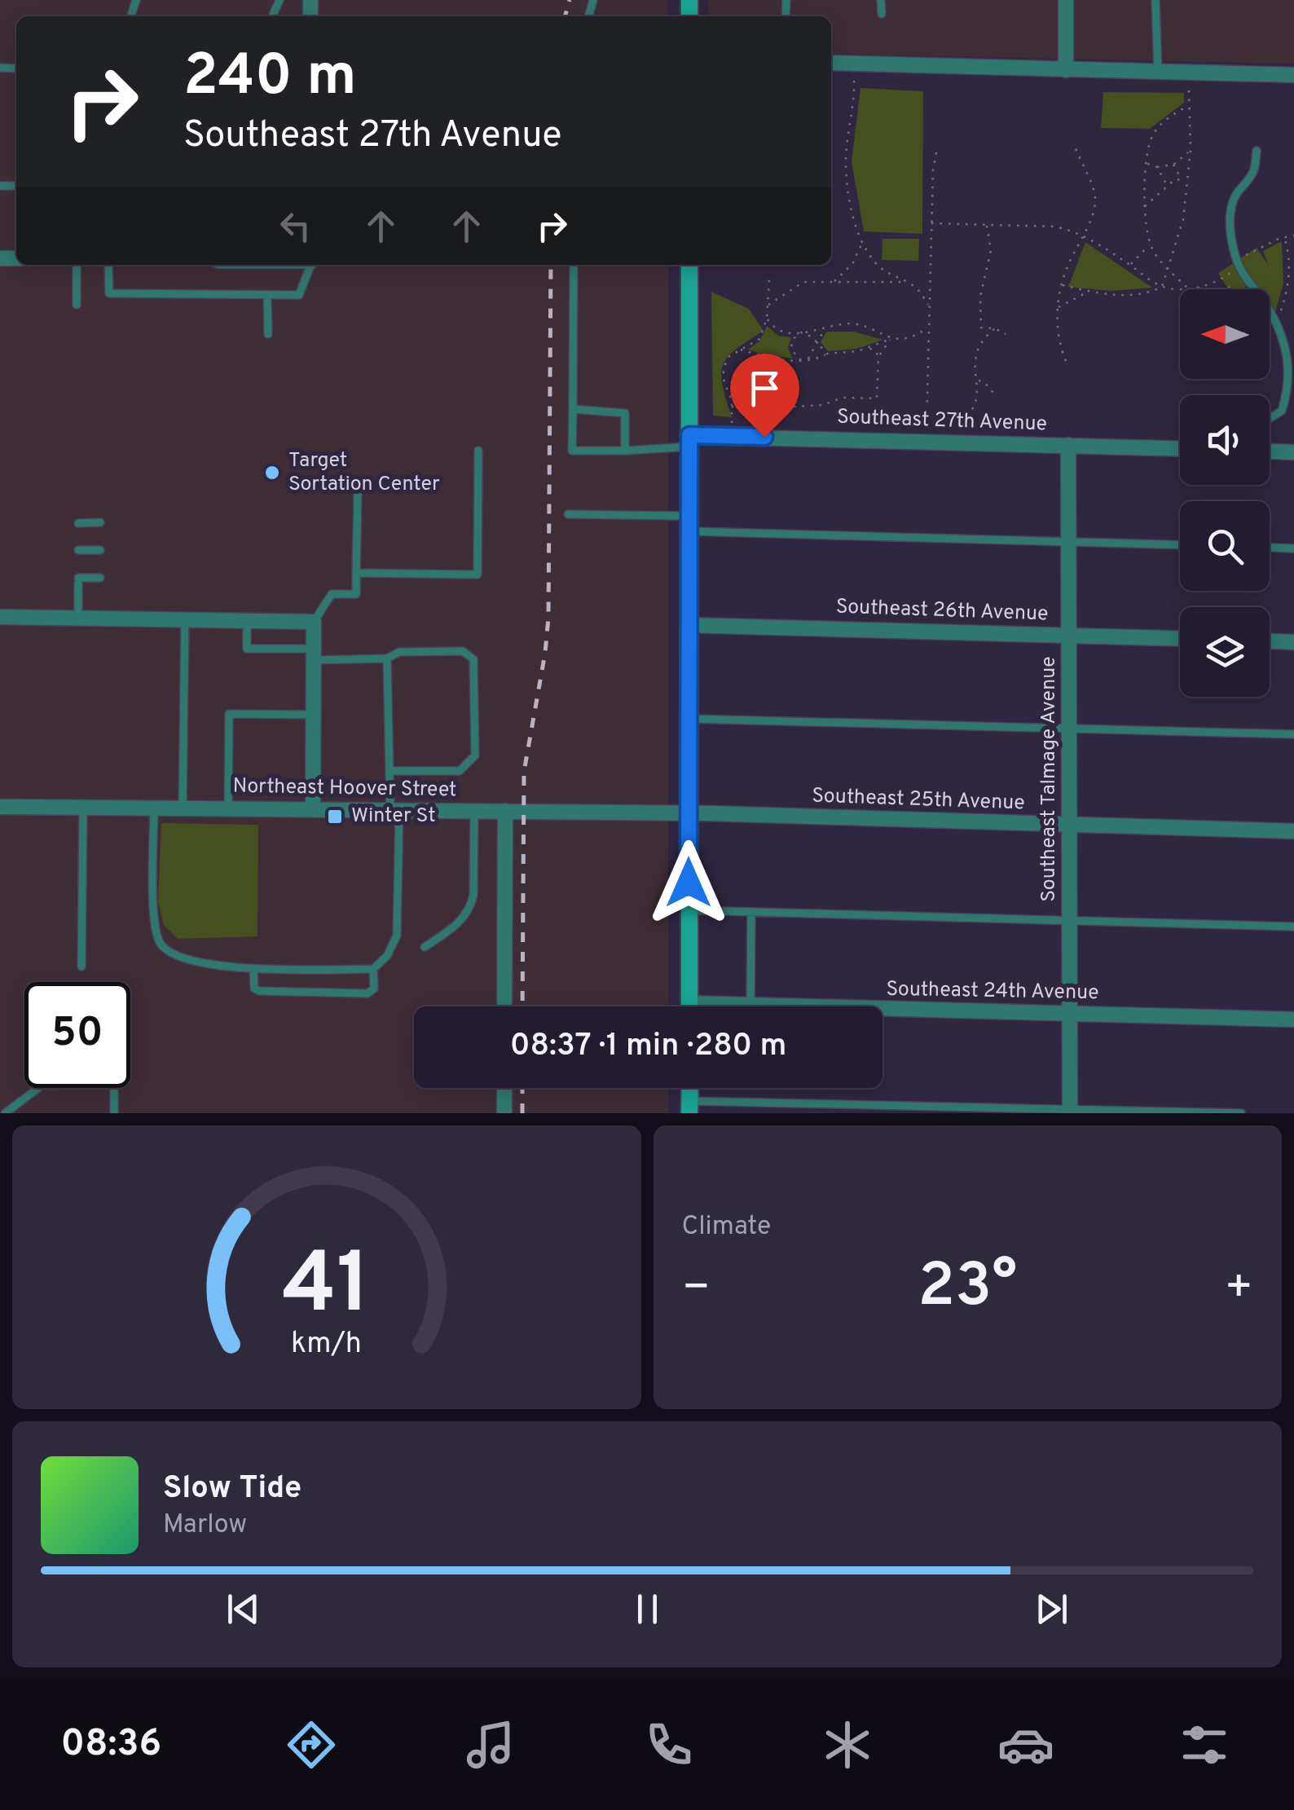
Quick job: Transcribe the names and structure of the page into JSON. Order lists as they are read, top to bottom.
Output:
{
  "streets": {
    "street": [
      "Southeast 27th Avenue",
      "Southeast 26th Avenue",
      "Southeast Talmage Avenue",
      "Northeast Hoover Street",
      "Southeast 25th Avenue",
      "Southeast 24th Avenue"
    ]
  },
  "crossings": [
    ["Southeast 27th Avenue", "Southeast Talmage Avenue"],
    ["Southeast 26th Avenue", "Southeast Talmage Avenue"],
    ["Southeast Talmage Avenue", "Southeast 25th Avenue"],
    ["Southeast Talmage Avenue", "Southeast 24th Avenue"],
    ["Northeast Hoover Street", "Southeast 25th Avenue"]
  ],
  "places": {
    "other": ["Target Sortation Center"],
    "transit": ["Winter St"]
  },
  "north": "left",
  "page": {
    "turn": ["240 m", "Southeast 27th Avenue"],
    "limit": "50",
    "trip": "08:37 · 1 min · 280 m",
    "tile": "Climate",
    "heat": ["−", "23°", "+"],
    "song": ["Slow Tide", "Marlow"],
    "tabs": "08:36",
    "gauge": ["41", "km/h"]
  }
}
